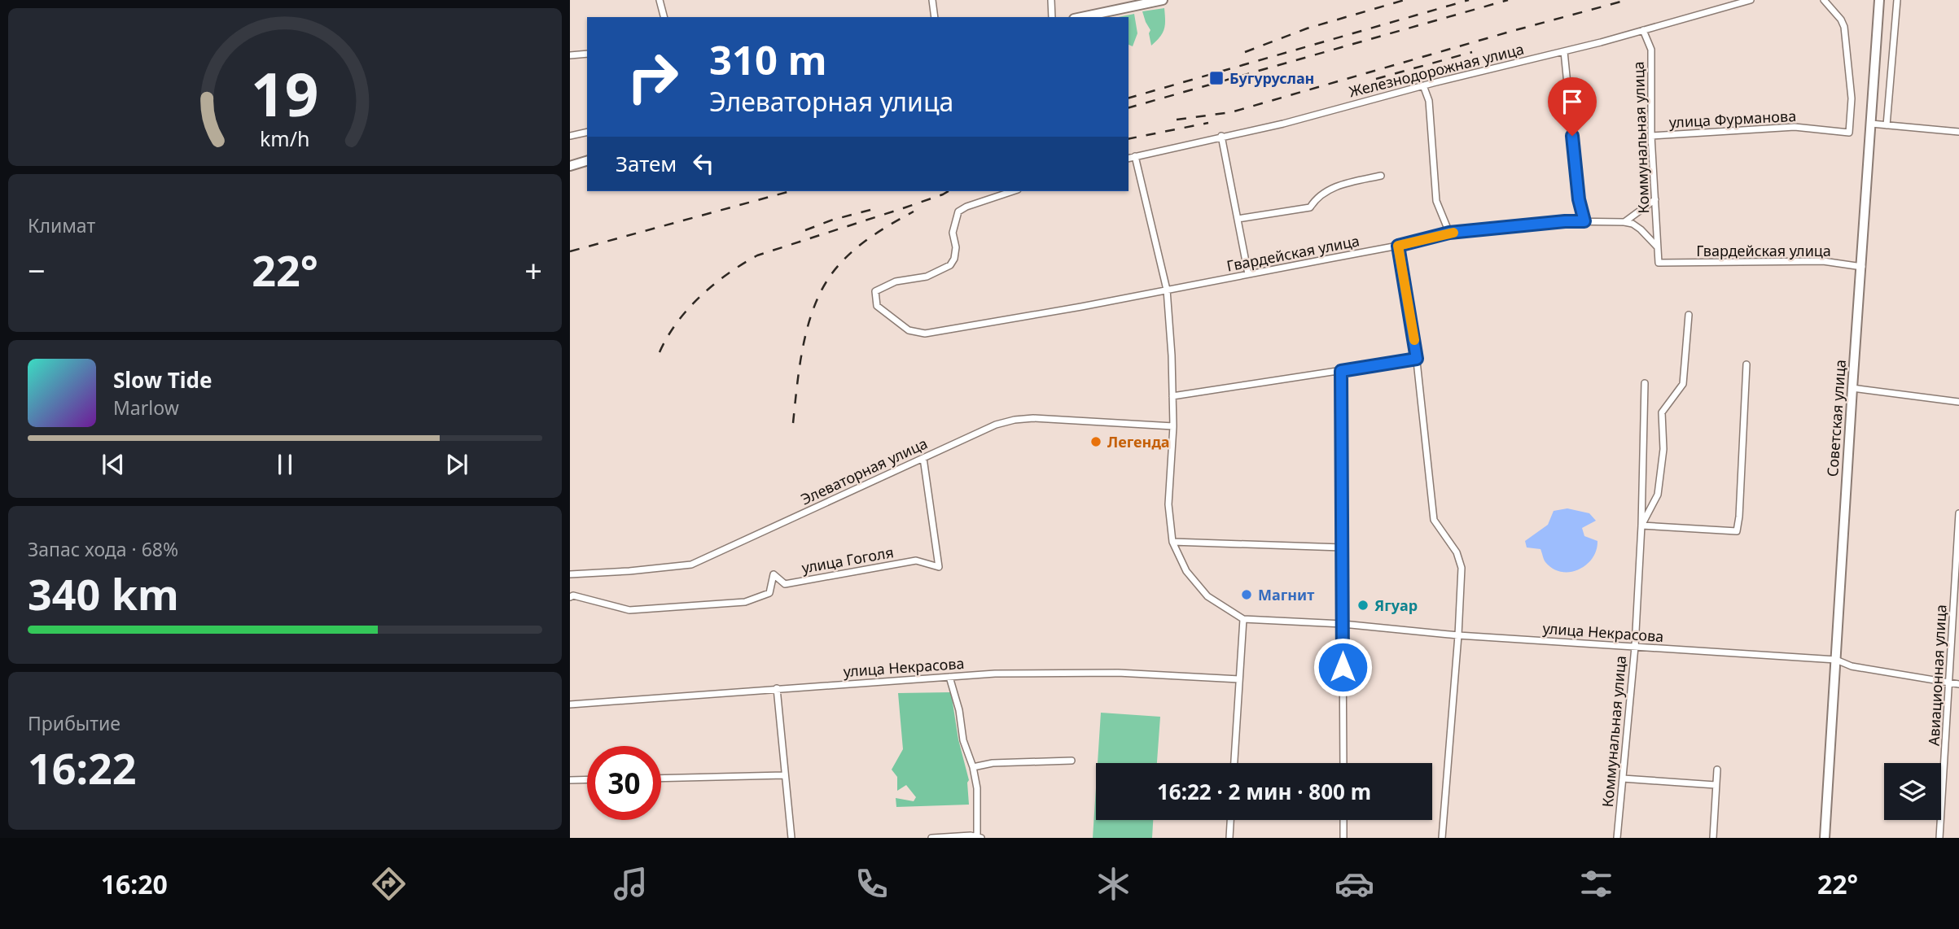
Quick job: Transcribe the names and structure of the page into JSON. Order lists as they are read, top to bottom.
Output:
{
  "streets": {
    "main road": ["Советская улица"],
    "street": [
      "Железнодорожная улица",
      "улица Фурманова",
      "Коммунальная улица",
      "Гвардейская улица",
      "Элеваторная улица",
      "улица Гоголя",
      "улица Некрасова",
      "Авиационная улица"
    ]
  },
  "crossings": [
    ["Железнодорожная улица", "Коммунальная улица"],
    ["улица Фурманова", "Коммунальная улица"],
    ["Коммунальная улица", "Гвардейская улица"],
    ["Коммунальная улица", "улица Некрасова"],
    ["Гвардейская улица", "Советская улица"],
    ["Советская улица", "улица Некрасова"],
    ["Элеваторная улица", "улица Гоголя"],
    ["улица Некрасова", "Авиационная улица"]
  ],
  "places": {
    "transit": ["Бугуруслан"],
    "other": ["Легенда", "Магнит", "Ягуар"]
  },
  "page": {
    "turn": ["310 m", "Элеваторная улица"],
    "then": "Затем",
    "tile": [
      "Климат",
      ["Запас хода · 68%", "340 km"],
      ["Прибытие", "16:22"]
    ],
    "heat": ["−", "22°", "+"],
    "song": ["Slow Tide", "Marlow"],
    "limit": "30",
    "trip": "16:22 · 2 мин · 800 m",
    "tabs": ["16:20", "22°"],
    "gauge": ["19", "km/h"]
  }
}
